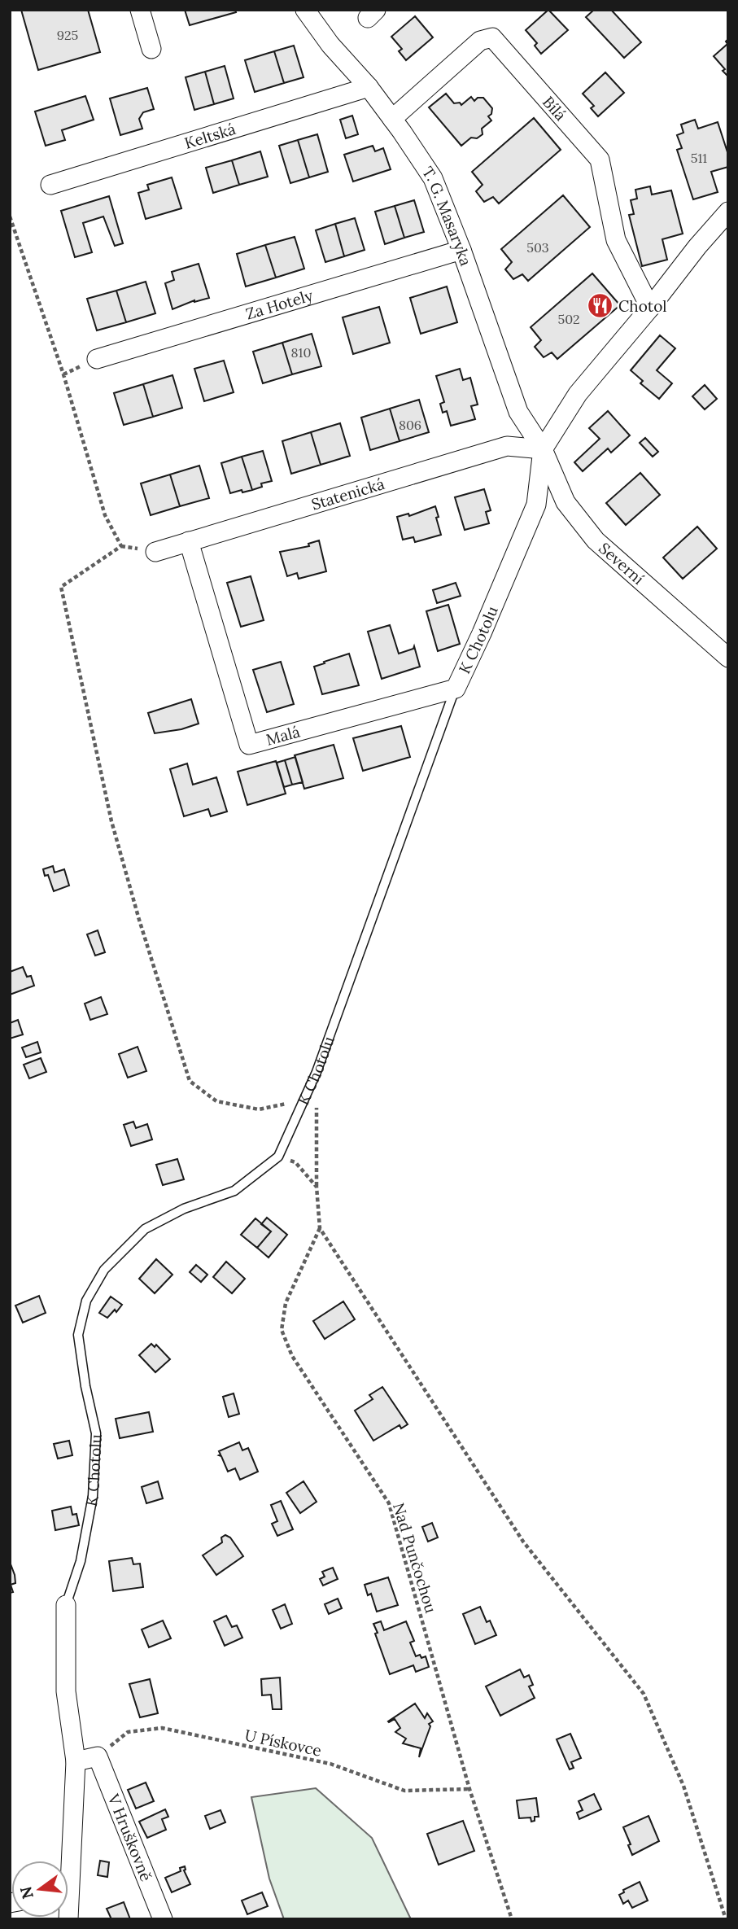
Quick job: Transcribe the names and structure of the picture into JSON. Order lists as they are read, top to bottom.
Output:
{
  "streets": {
    "street": [
      "Bílá",
      "Keltská",
      "T. G. Masaryka",
      "Za Hotely",
      "Statenická",
      "Severní",
      "K Chotolu",
      "Malá",
      "V Hruškovně"
    ],
    "path": ["Nad Punčochou", "U Pískovce"]
  },
  "crossings": [
    ["Bílá", "T. G. Masaryka"],
    ["Bílá", "K Chotolu"],
    ["Keltská", "T. G. Masaryka"],
    ["T. G. Masaryka", "Za Hotely"],
    ["T. G. Masaryka", "Statenická"],
    ["T. G. Masaryka", "Severní"],
    ["T. G. Masaryka", "K Chotolu"],
    ["Statenická", "Severní"],
    ["Statenická", "K Chotolu"],
    ["Statenická", "Malá"],
    ["Severní", "K Chotolu"],
    ["K Chotolu", "Malá"],
    ["Nad Punčochou", "U Pískovce"],
    ["U Pískovce", "V Hruškovně"]
  ],
  "places": {
    "restaurant": ["Chotol"]
  },
  "house_numbers": [
    "925",
    "511",
    "503",
    "502",
    "810",
    "806"
  ],
  "north": "left"
}
